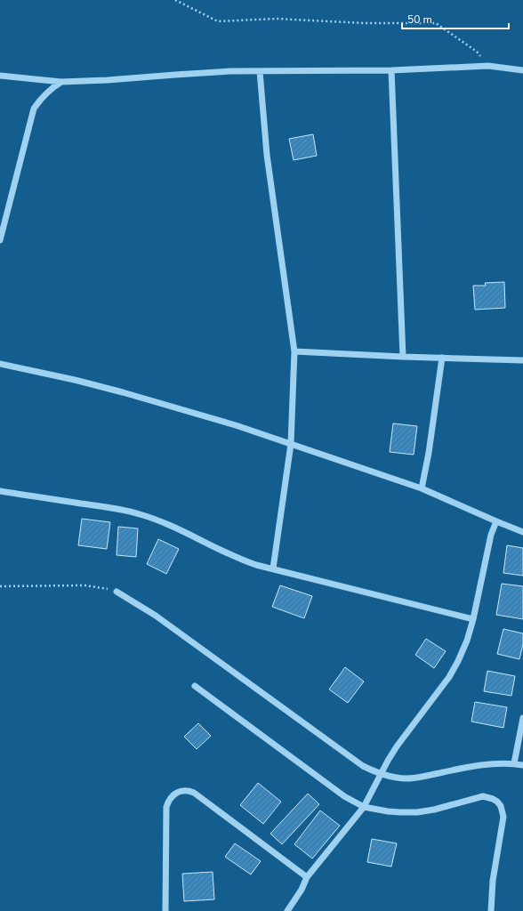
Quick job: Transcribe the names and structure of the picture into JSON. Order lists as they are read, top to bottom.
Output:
{
  "scale_bar": "50 m"
}
